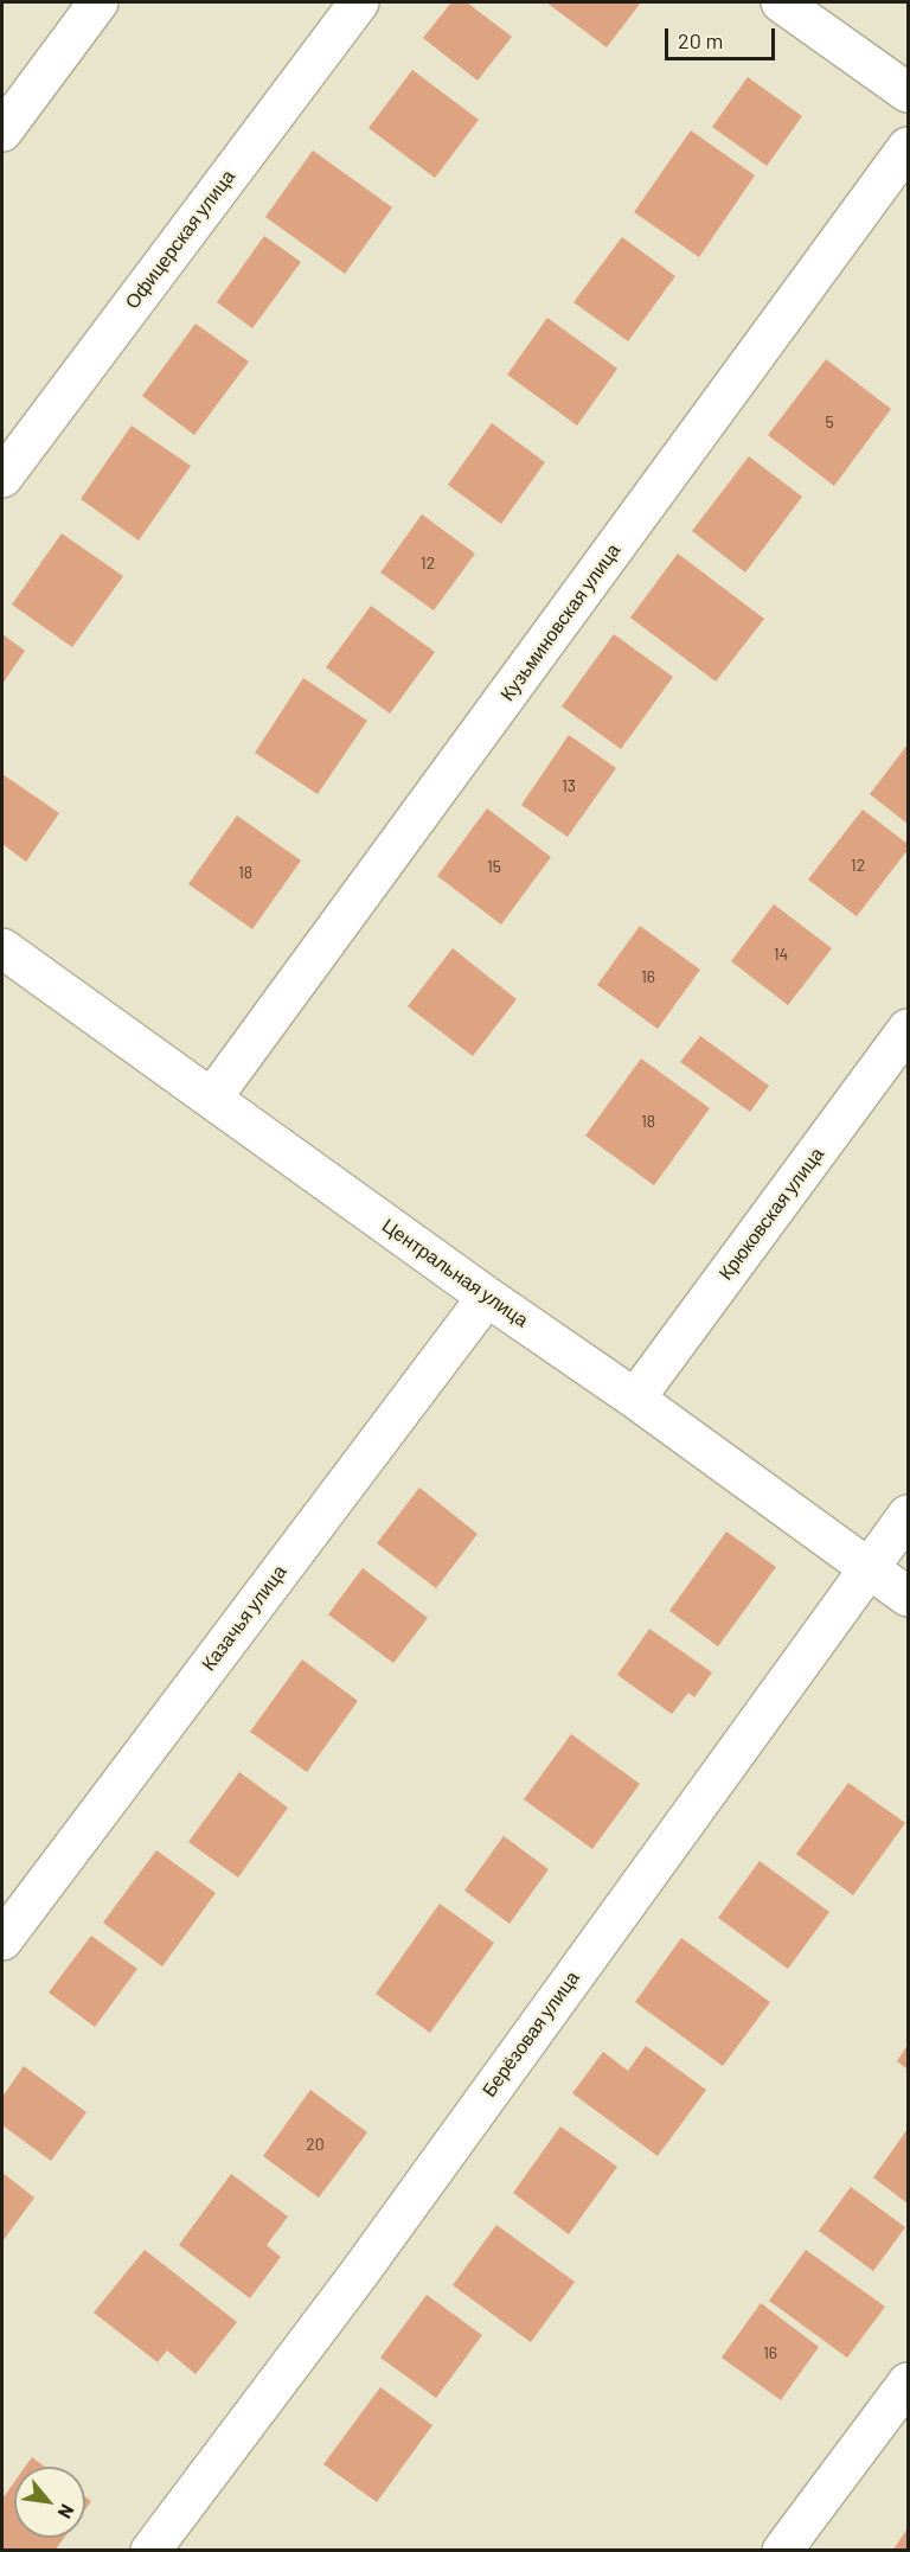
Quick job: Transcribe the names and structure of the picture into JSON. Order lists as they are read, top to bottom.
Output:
{
  "streets": {
    "street": [
      "Офицерская улица",
      "Кузьминовская улица",
      "Крюковская улица",
      "Центральная улица",
      "Казачья улица",
      "Берёзовая улица"
    ]
  },
  "crossings": [
    ["Кузьминовская улица", "Центральная улица"],
    ["Крюковская улица", "Центральная улица"],
    ["Центральная улица", "Казачья улица"],
    ["Центральная улица", "Берёзовая улица"]
  ],
  "house_numbers": [
    "5",
    "12",
    "13",
    "12",
    "15",
    "18",
    "14",
    "16",
    "18",
    "20",
    "16"
  ],
  "scale_bar": "20 m",
  "north": "bottom right"
}
